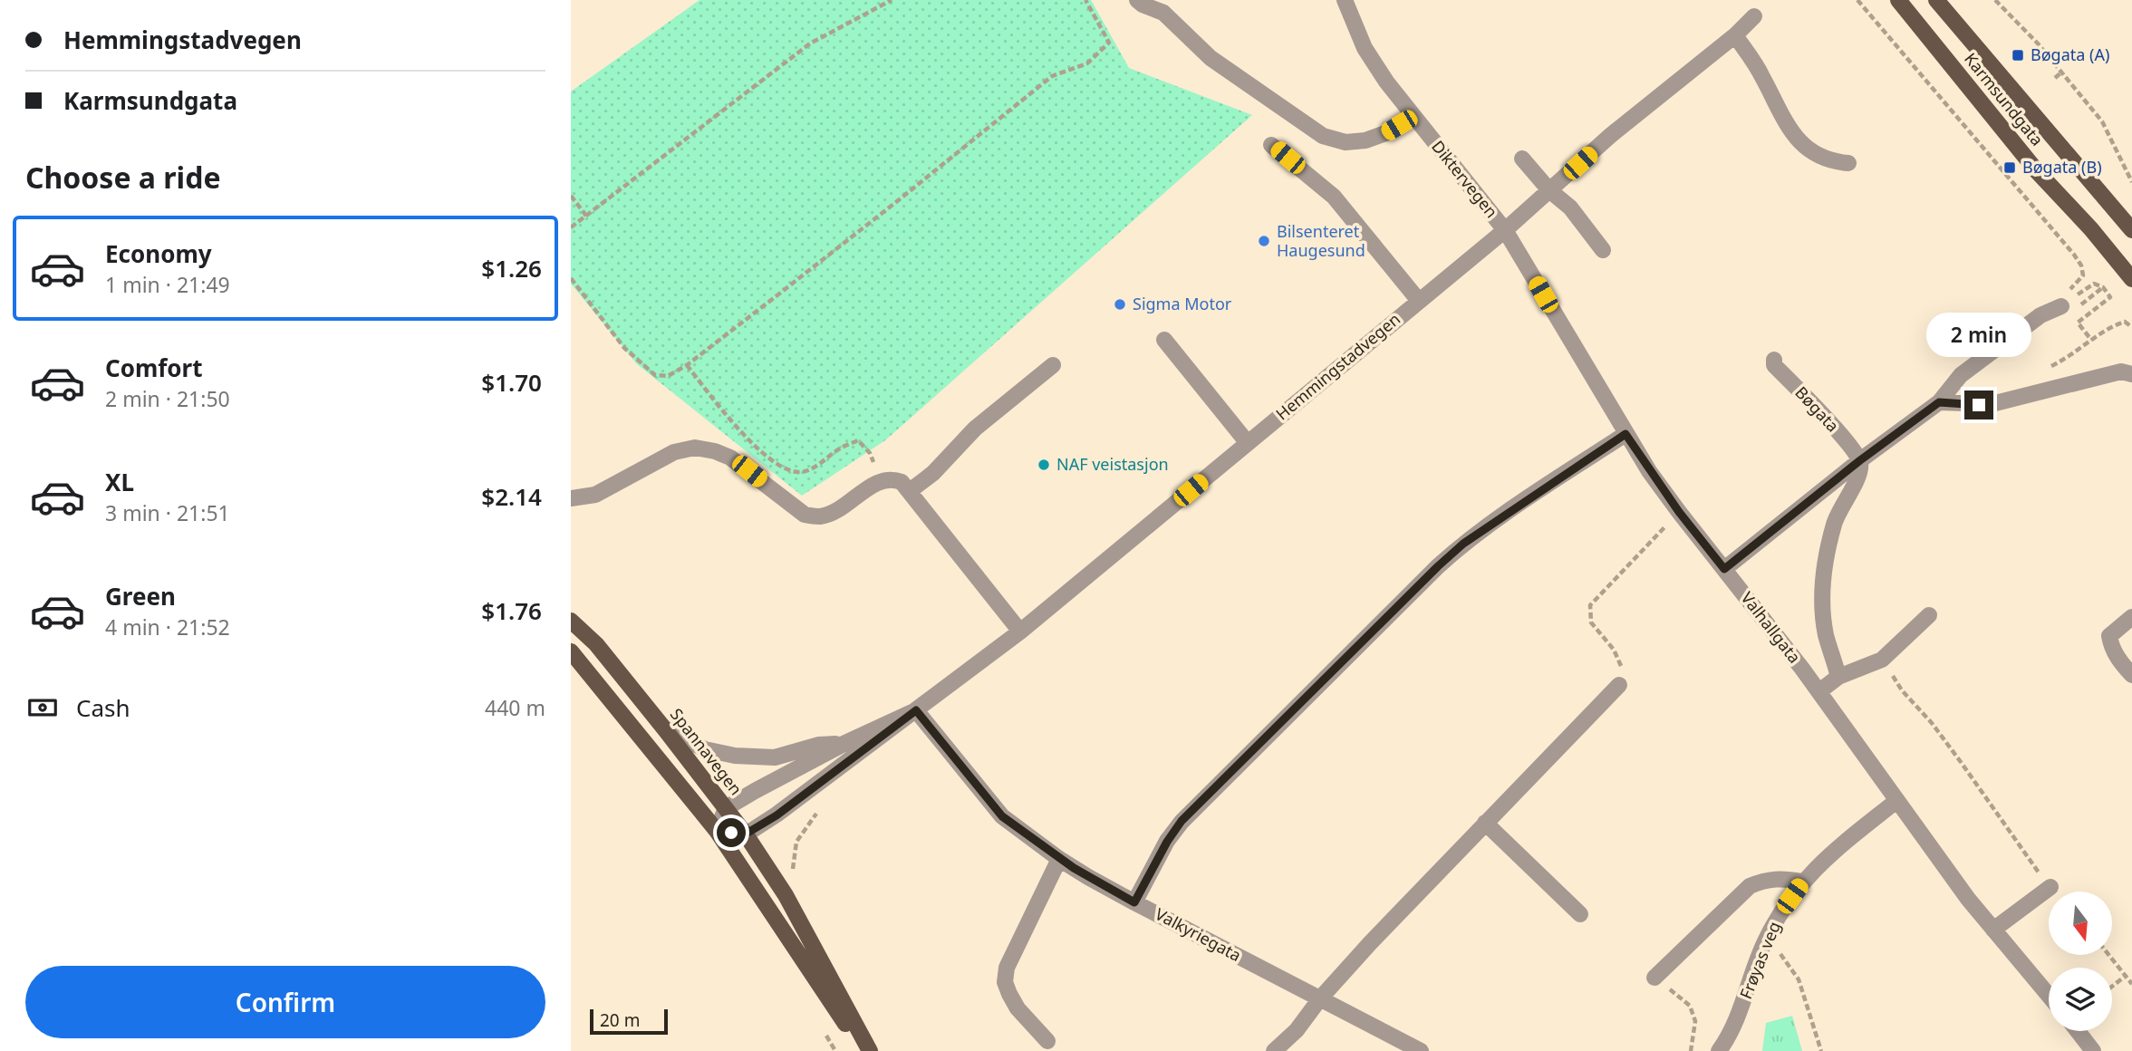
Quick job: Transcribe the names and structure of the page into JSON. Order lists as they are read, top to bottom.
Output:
{
  "streets": {
    "main road": ["Karmsundgata", "Spannavegen"],
    "street": [
      "Diktervegen",
      "Hemmingstadvegen",
      "Bøgata",
      "Valhallgata",
      "Valkyriegata",
      "Frøyas veg"
    ]
  },
  "crossings": [
    ["Diktervegen", "Hemmingstadvegen"],
    ["Diktervegen", "Valhallgata"],
    ["Hemmingstadvegen", "Valhallgata"],
    ["Hemmingstadvegen", "Spannavegen"],
    ["Hemmingstadvegen", "Valkyriegata"],
    ["Valhallgata", "Frøyas veg"]
  ],
  "places": {
    "transit": ["Bøgata (A)", "Bøgata (B)"],
    "other": ["Bilsenteret Haugesund", "Sigma Motor", "NAF veistasjon"]
  },
  "scale_bar": "20 m",
  "north": "bottom",
  "page": {
    "banner": ["Hemmingstadvegen", "Karmsundgata"],
    "heading": "Choose a ride",
    "list": [
      {
        "name": "Economy",
        "note": "1 min · 21:49",
        "value": "$1.26"
      },
      {
        "name": "Comfort",
        "note": "2 min · 21:50",
        "value": "$1.70"
      },
      {
        "name": "XL",
        "note": "3 min · 21:51",
        "value": "$2.14"
      },
      {
        "name": "Green",
        "note": "4 min · 21:52",
        "value": "$1.76"
      }
    ],
    "bubble": "2 min",
    "pay": ["Cash", "440 m"],
    "buttons": "Confirm",
    "scale": "20 m"
  }
}
